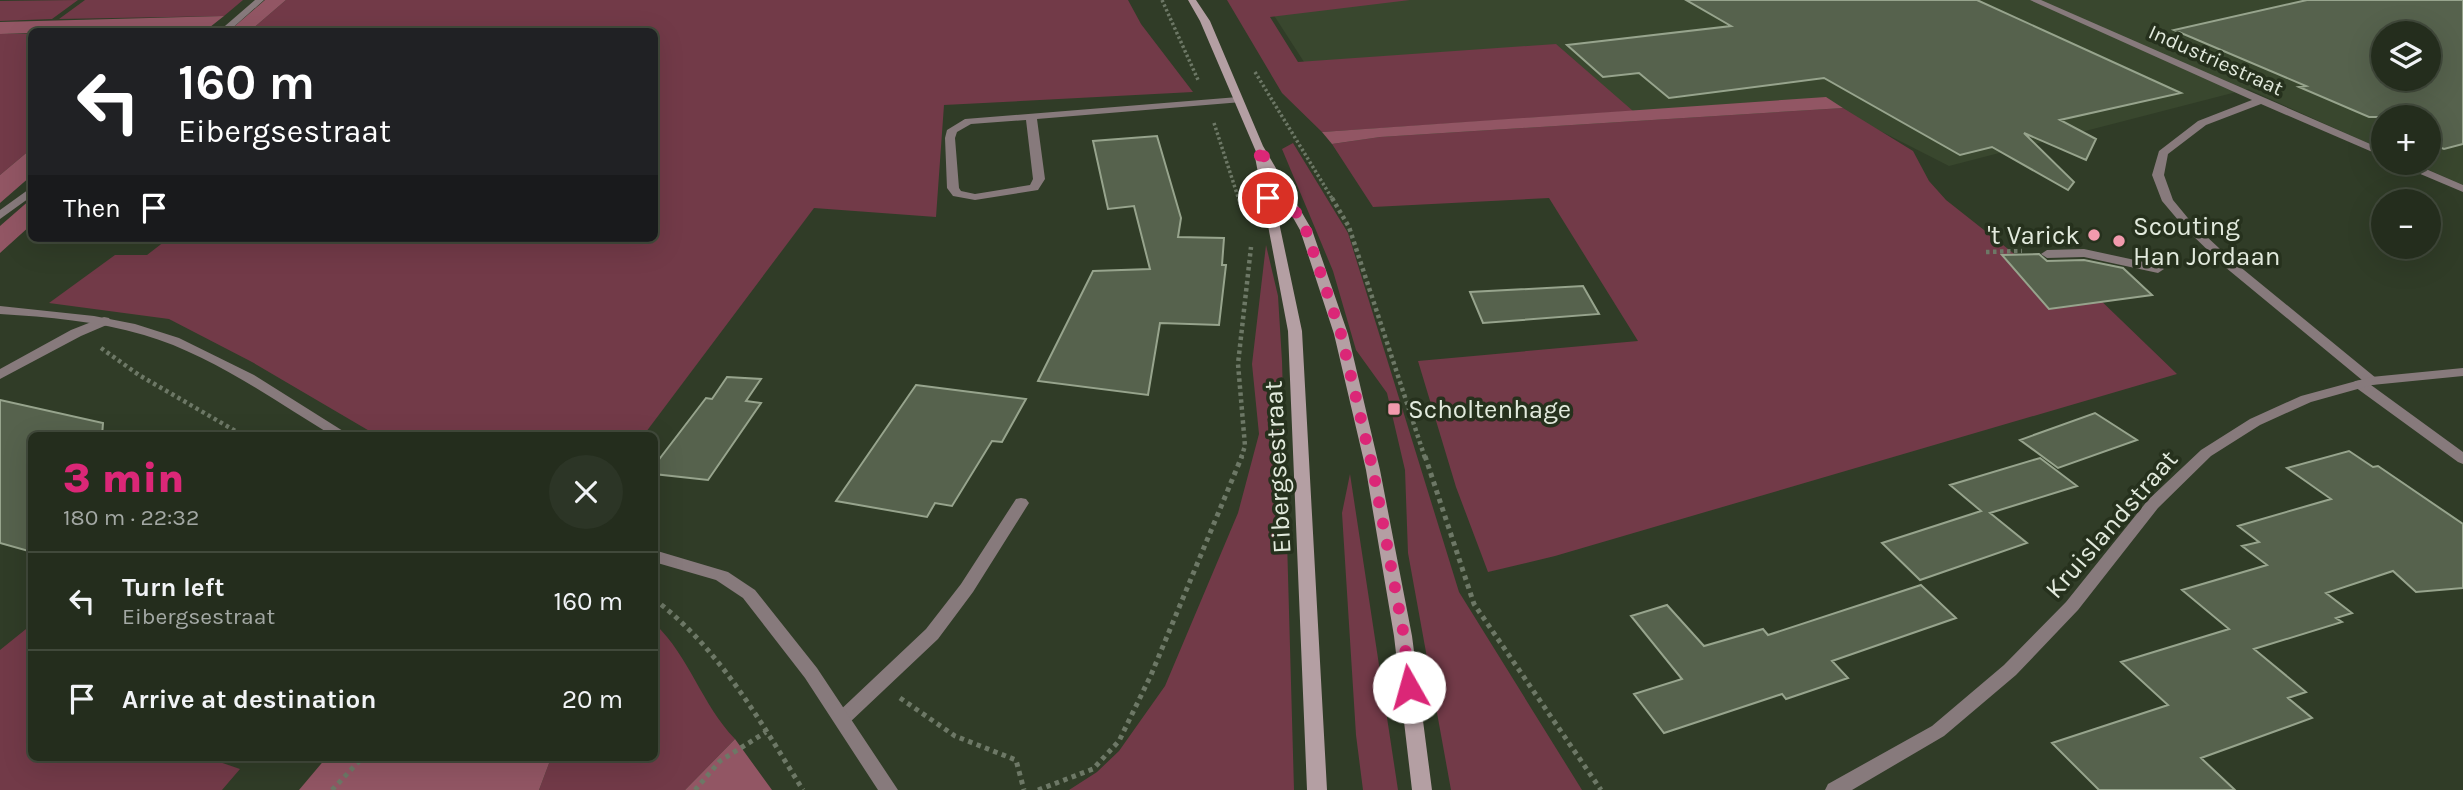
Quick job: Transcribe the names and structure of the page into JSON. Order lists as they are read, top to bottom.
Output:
{
  "streets": {
    "main road": ["Eibergsestraat"],
    "street": ["Industriestraat", "Kruislandstraat"]
  },
  "places": {
    "other": ["'t Varick", "Scouting Han Jordaan"],
    "transit": ["Scholtenhage"]
  },
  "page": {
    "map_buttons": ["+", "−"],
    "turn": ["160 m", "Eibergsestraat"],
    "then": "Then",
    "heading": ["3 min", "180 m · 22:32"],
    "list": [
      {
        "name": "Turn left",
        "note": "Eibergsestraat",
        "value": "160 m"
      },
      {
        "name": "Arrive at destination",
        "value": "20 m"
      }
    ]
  }
}
